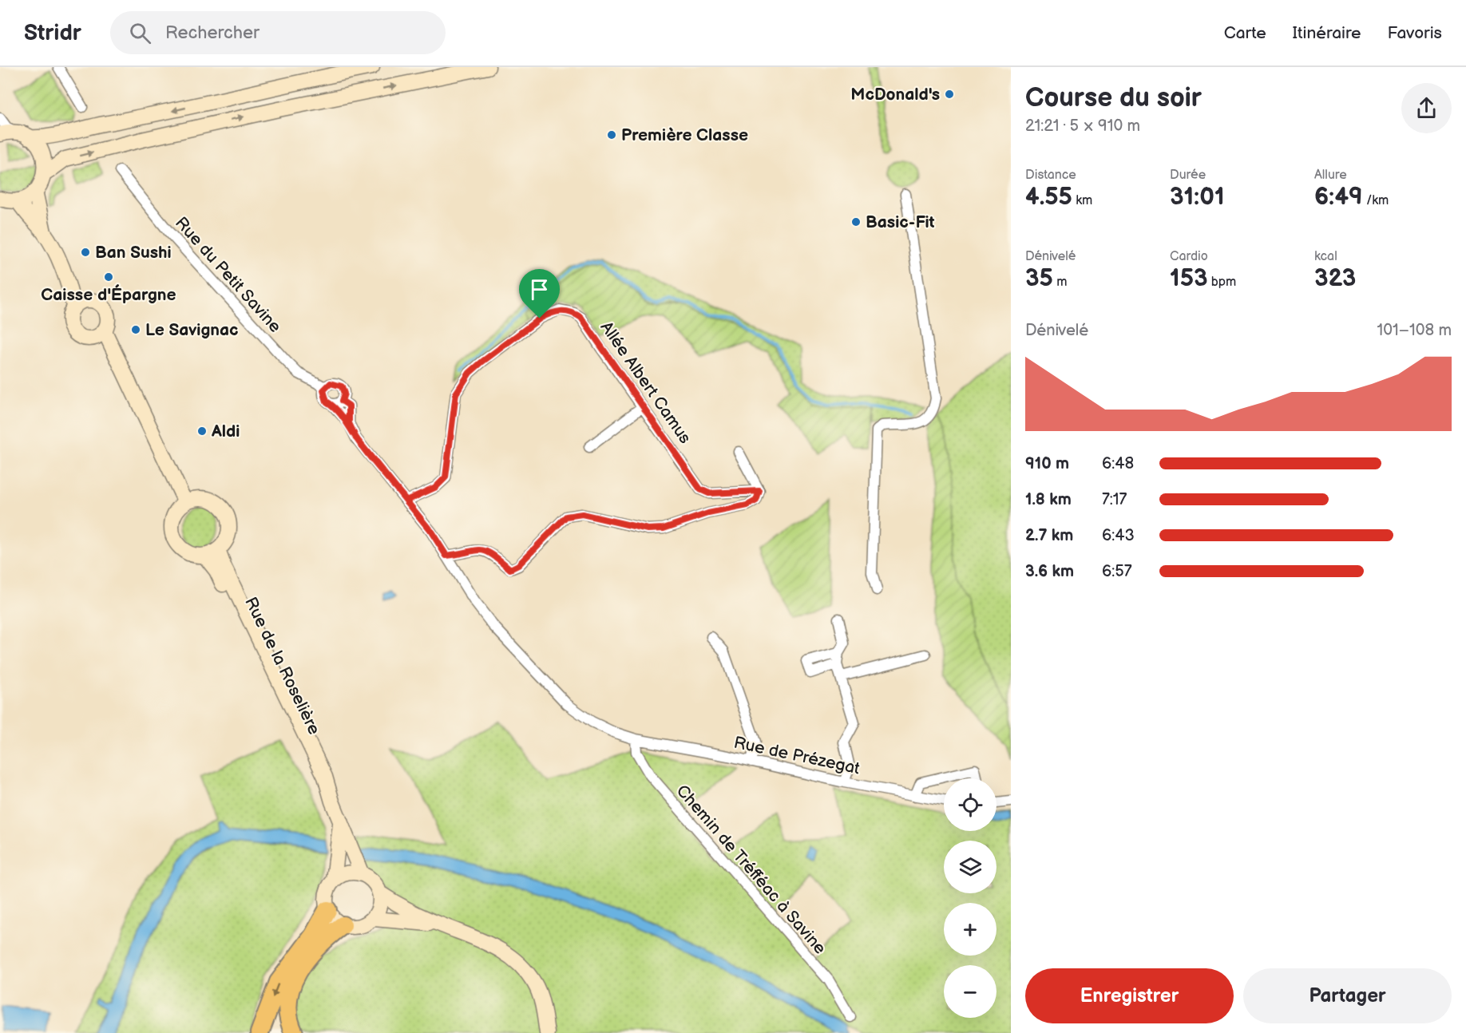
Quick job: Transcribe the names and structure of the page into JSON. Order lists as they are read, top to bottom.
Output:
{
  "streets": {
    "street": [
      "Rue du Petit Savine",
      "Allée Albert Camus",
      "Rue de la Roselière",
      "Rue de Prézegat",
      "Chemin de Tréfféac à Savine"
    ]
  },
  "crossings": [
    ["Rue du Petit Savine", "Allée Albert Camus"],
    ["Rue du Petit Savine", "Rue de Prézegat"],
    ["Rue du Petit Savine", "Chemin de Tréfféac à Savine"],
    ["Rue de Prézegat", "Chemin de Tréfféac à Savine"]
  ],
  "places": [
    "McDonald's",
    "Première Classe",
    "Basic-Fit",
    "Ban Sushi",
    "Caisse d'Épargne",
    "Le Savignac",
    "Aldi"
  ],
  "page": {
    "header": "Stridr",
    "search": "Rechercher",
    "nav": ["Carte", "Itinéraire", "Favoris"],
    "heading": ["Course du soir", "21:21 · 5 × 910 m"],
    "stats": [
      ["Distance", "4.55 km"],
      ["Durée", "31:01"],
      ["Allure", "6:49 /km"],
      ["Dénivelé", "35 m"],
      ["Cardio", "153 bpm"],
      ["kcal", "323"]
    ],
    "chart": ["Dénivelé", "101–108 m"],
    "list": [
      {
        "name": "910 m",
        "note": "6:48"
      },
      {
        "name": "1.8 km",
        "note": "7:17"
      },
      {
        "name": "2.7 km",
        "note": "6:43"
      },
      {
        "name": "3.6 km",
        "note": "6:57"
      }
    ],
    "map_buttons": ["+", "−"],
    "buttons": ["Enregistrer", "Partager"]
  }
}
